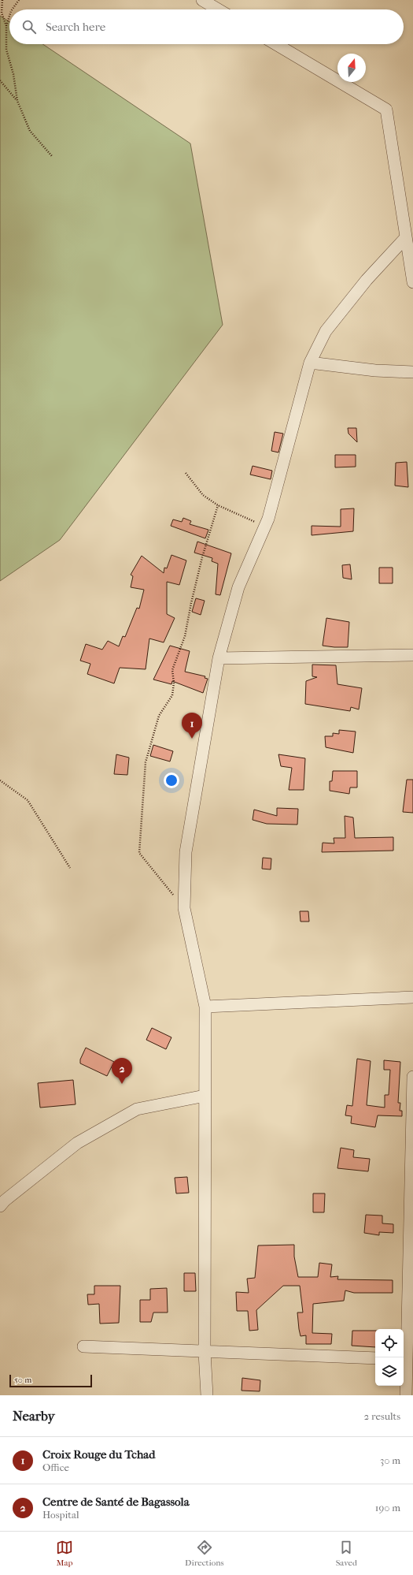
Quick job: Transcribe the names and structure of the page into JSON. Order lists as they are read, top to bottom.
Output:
{
  "scale_bar": "50 m",
  "north": "top",
  "page": {
    "search": "Search here",
    "pins": ["1", "2"],
    "scale": "50 m",
    "heading": ["Nearby", "2 results"],
    "list": [
      {
        "mark": "1",
        "name": "Croix Rouge du Tchad",
        "note": "Office",
        "value": "30 m"
      },
      {
        "mark": "2",
        "name": "Centre de Santé de Bagassola",
        "note": "Hospital",
        "value": "190 m"
      }
    ],
    "nav": ["Map", "Directions", "Saved"]
  }
}
